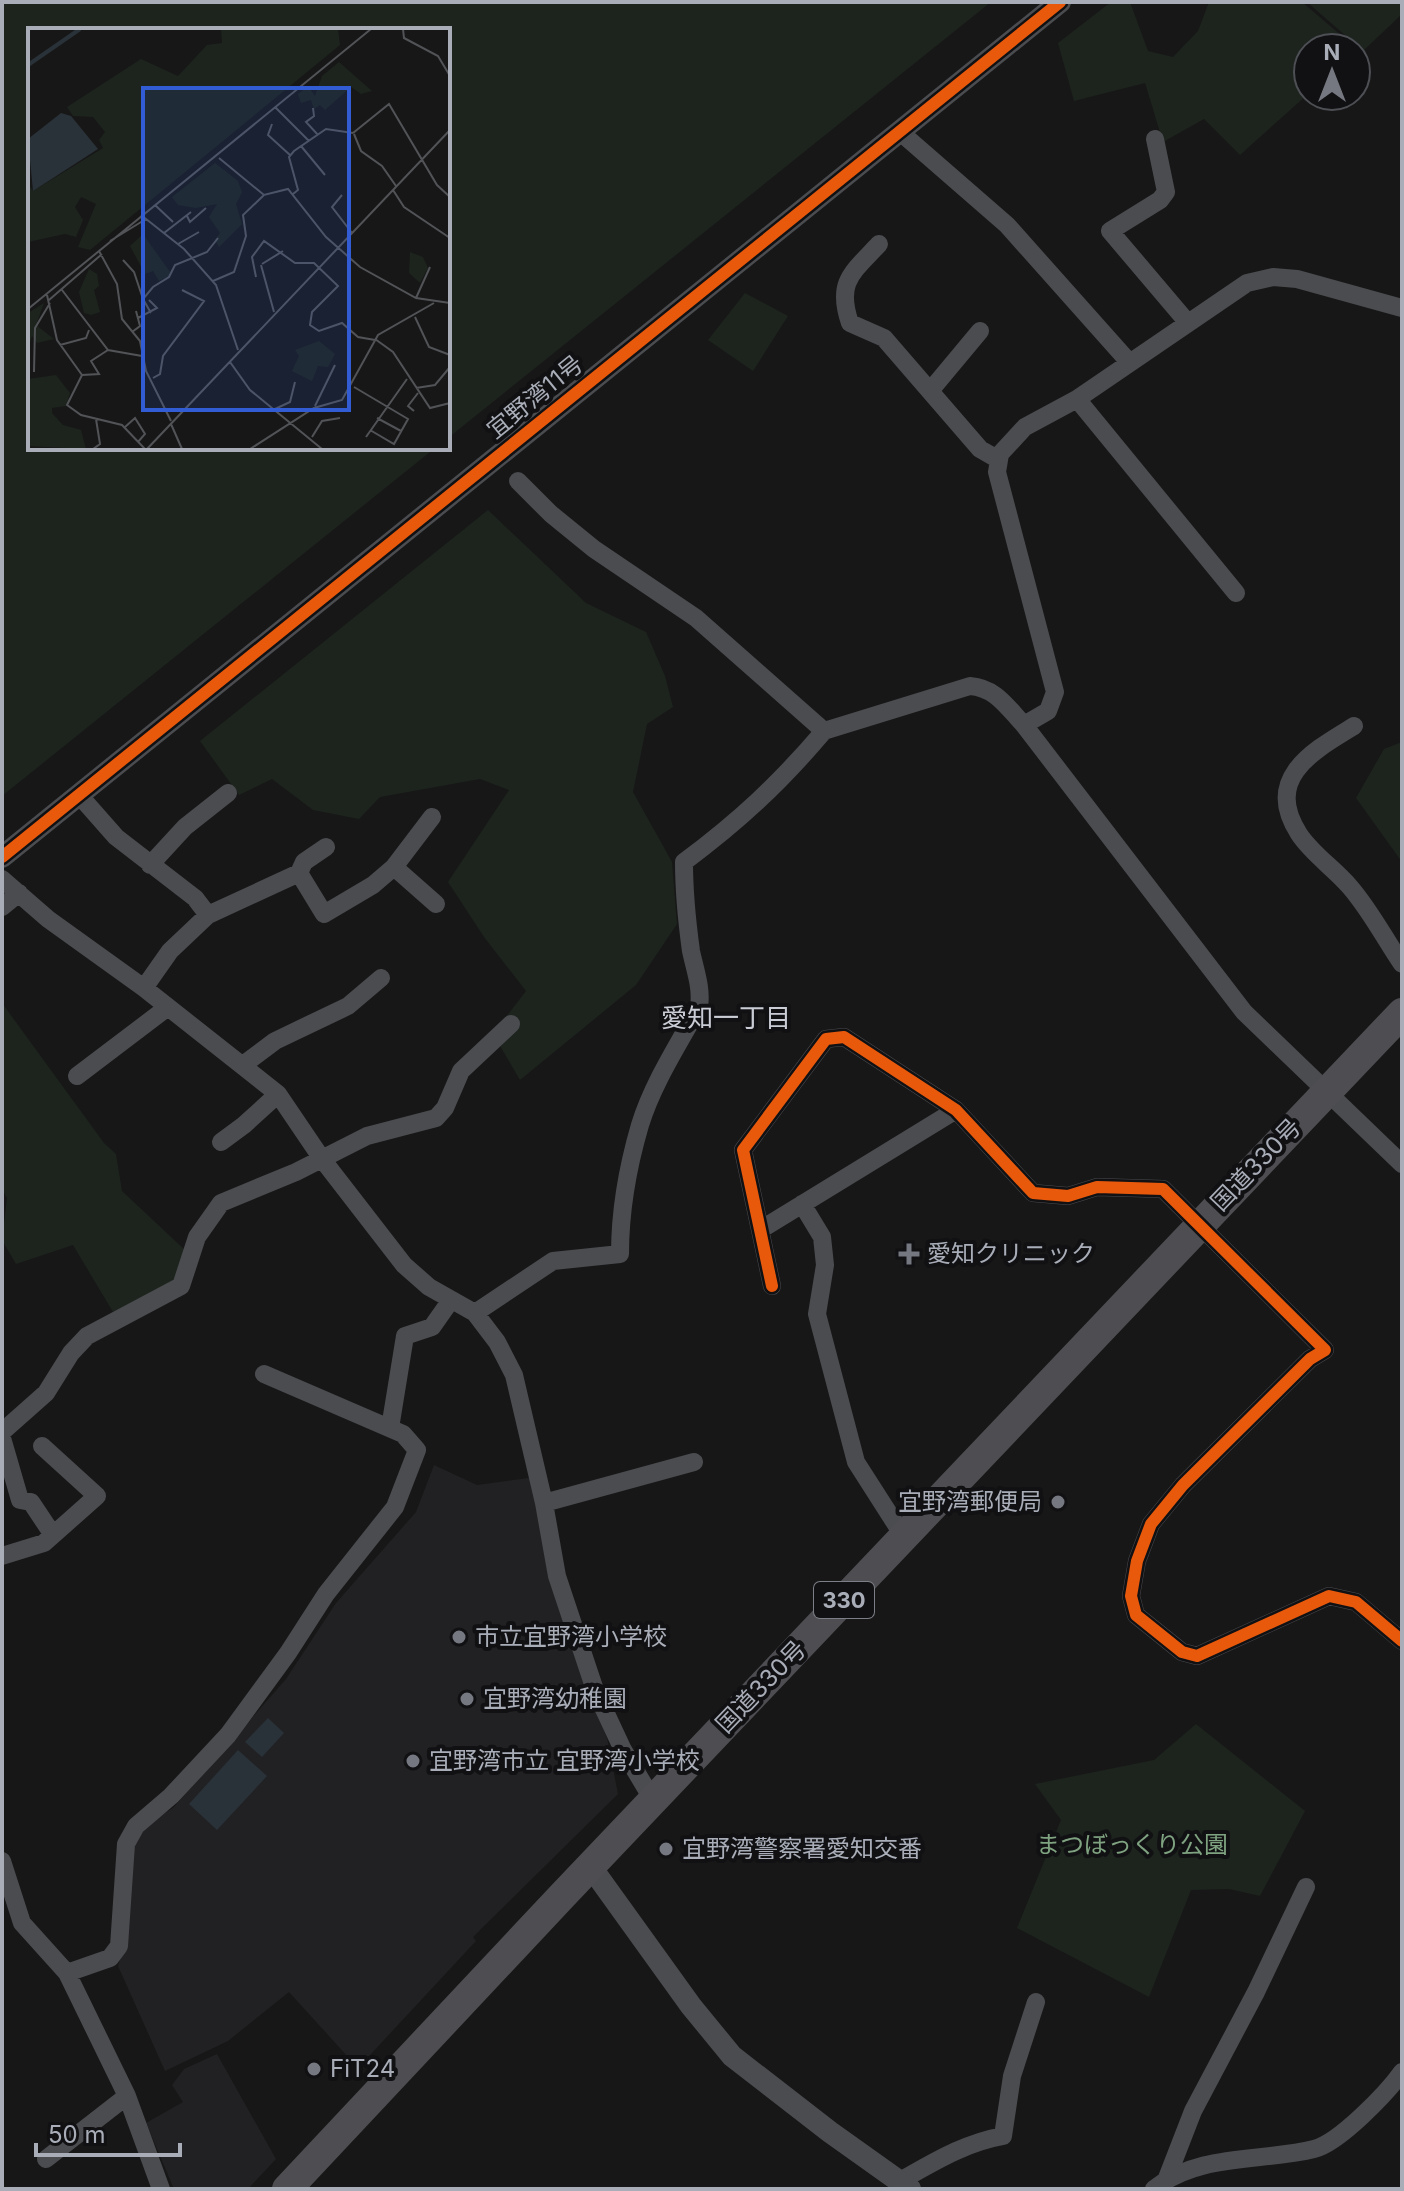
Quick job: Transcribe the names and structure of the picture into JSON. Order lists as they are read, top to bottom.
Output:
{
  "streets": {
    "highway": ["国道330号", "330"],
    "street": ["宜野湾11号"]
  },
  "districts": ["愛知一丁目"],
  "parks": ["まつぼっくり公園"],
  "places": {
    "health": ["愛知クリニック"],
    "other": [
      "宜野湾郵便局",
      "市立宜野湾小学校",
      "宜野湾幼稚園",
      "宜野湾市立 宜野湾小学校",
      "宜野湾警察署愛知交番",
      "FiT24"
    ]
  },
  "scale_bar": "50 m",
  "north": "top"
}
